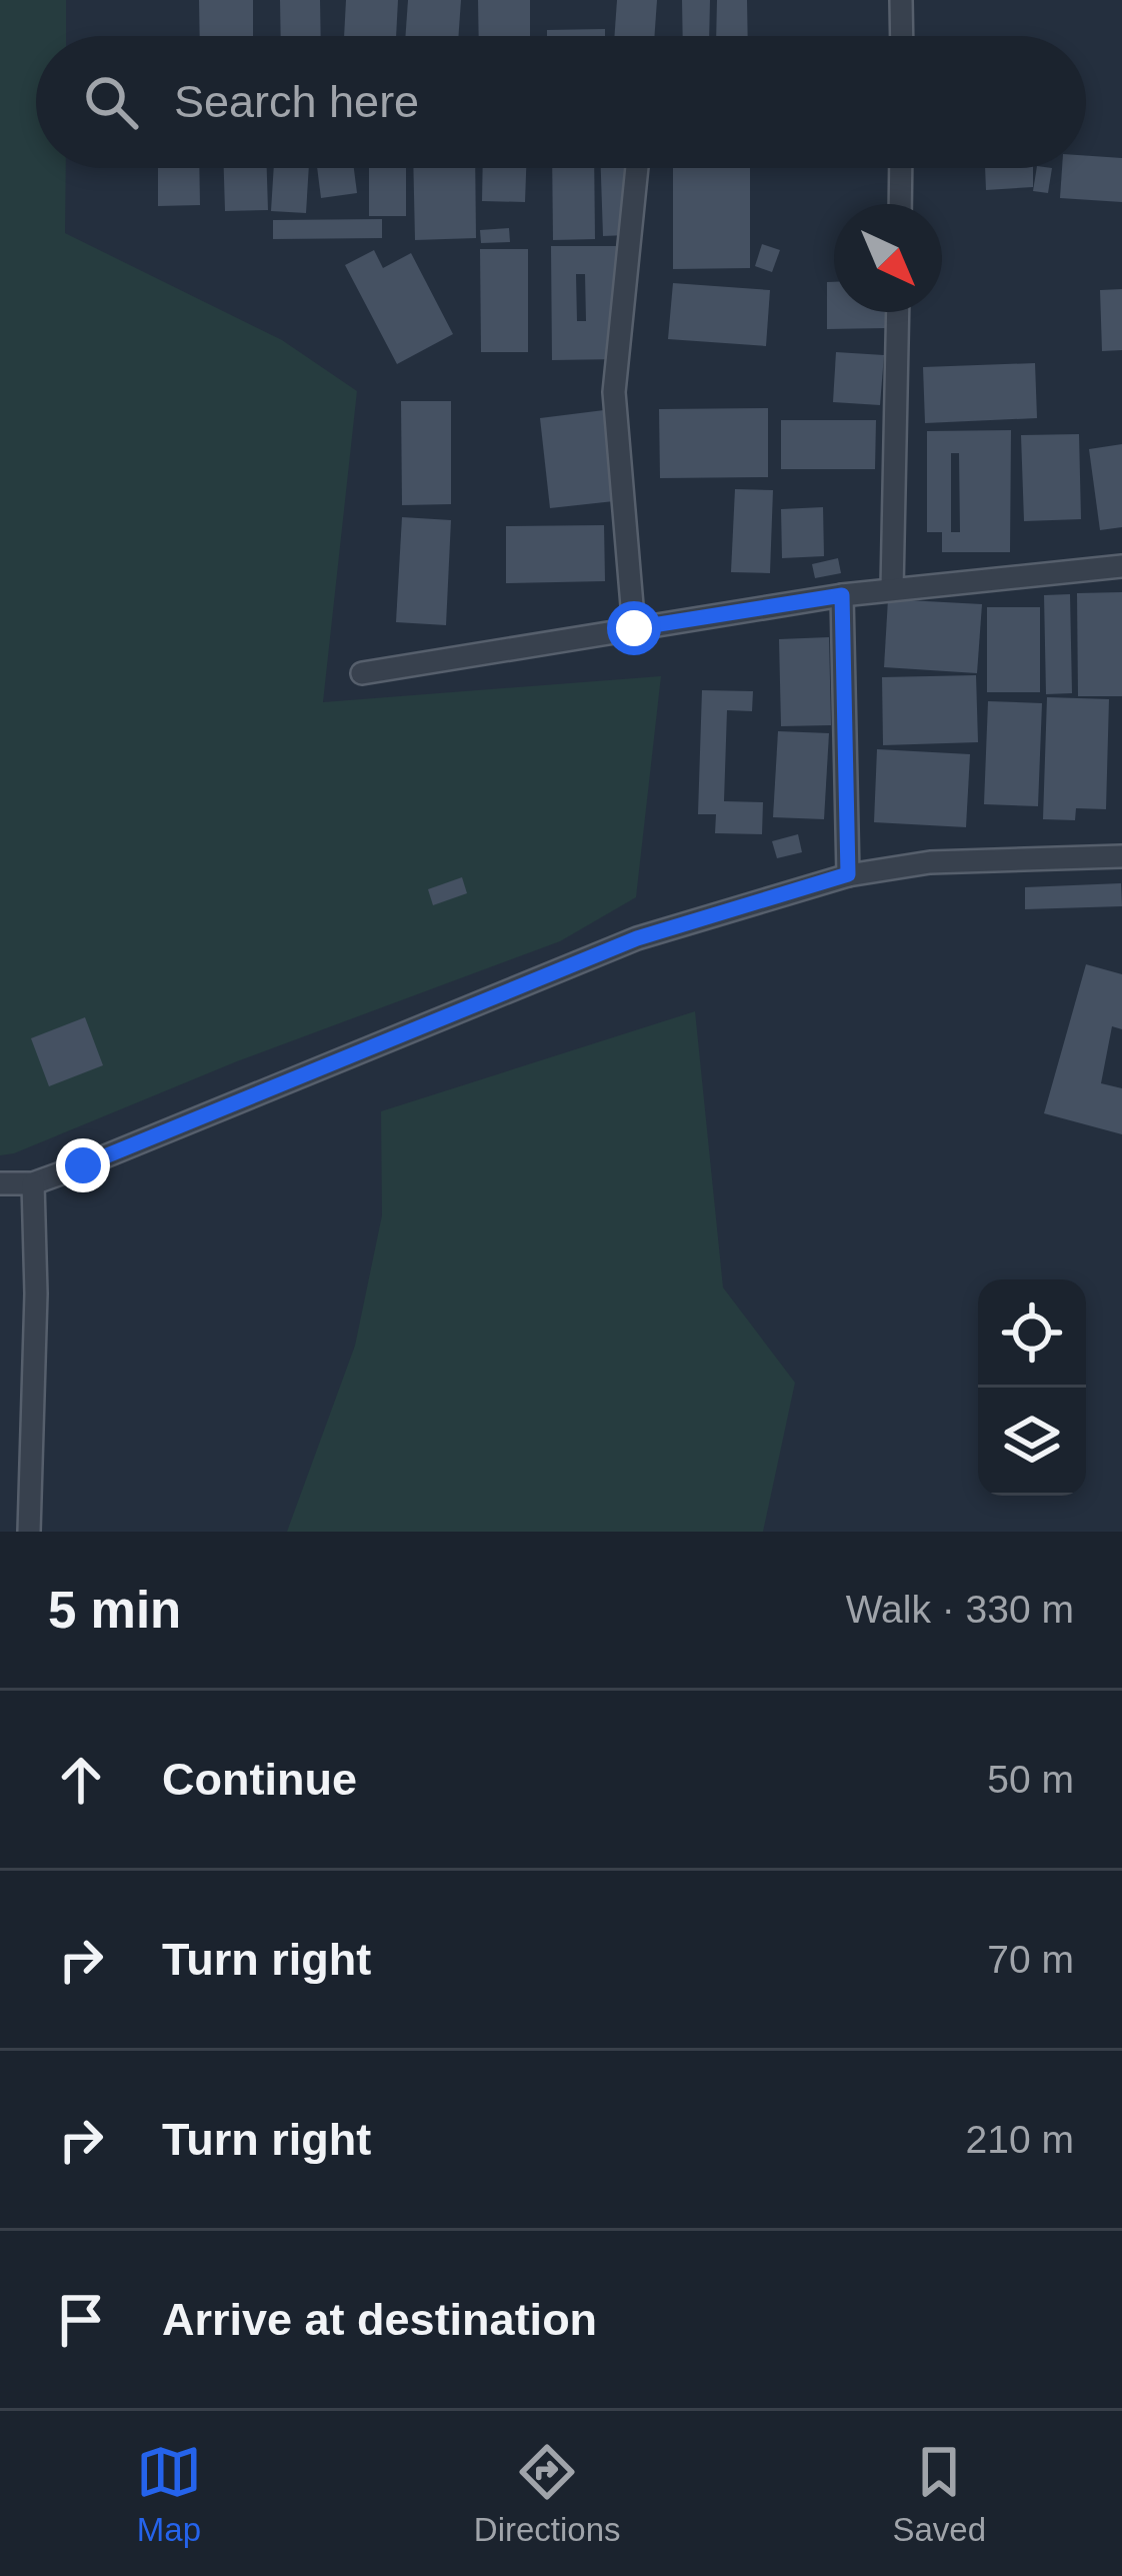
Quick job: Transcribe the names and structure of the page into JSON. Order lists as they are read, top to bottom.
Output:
{
  "north": "bottom right",
  "page": {
    "search": "Search here",
    "heading": ["5 min", "Walk · 330 m"],
    "list": [
      ["Continue", "50 m"],
      ["Turn right", "70 m"],
      ["Turn right", "210 m"],
      "Arrive at destination"
    ],
    "nav": ["Map", "Directions", "Saved"]
  }
}
